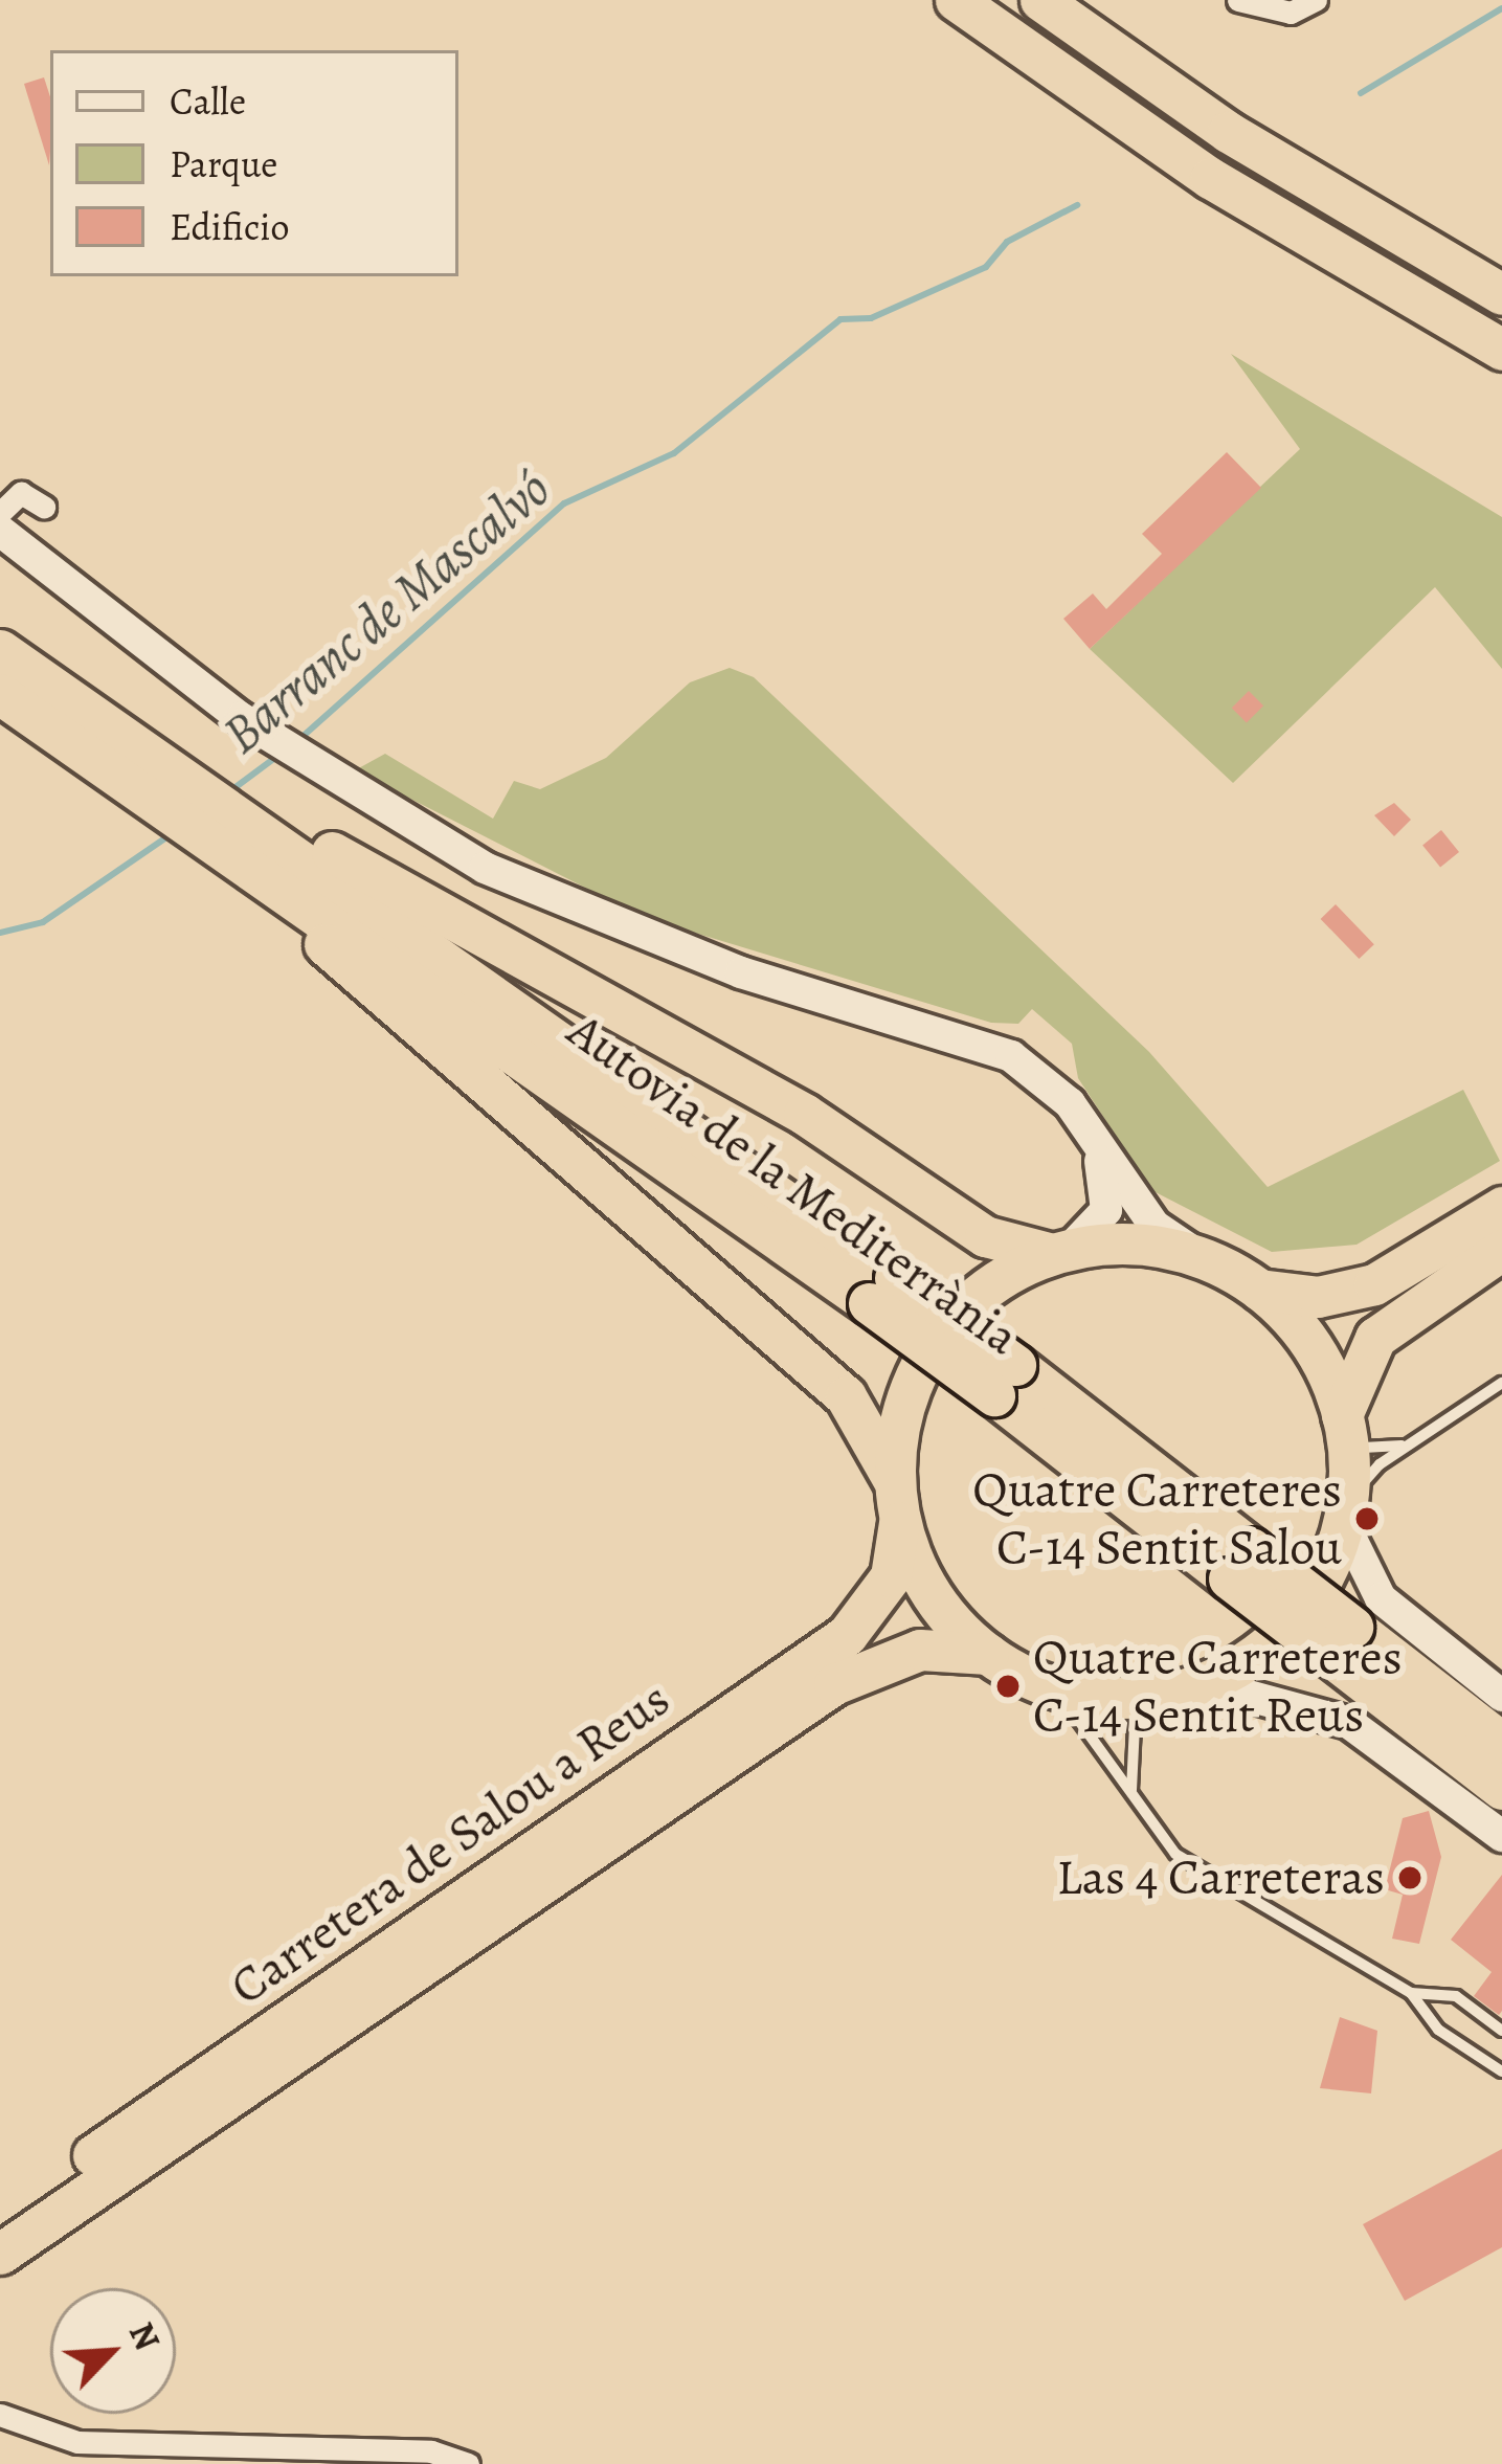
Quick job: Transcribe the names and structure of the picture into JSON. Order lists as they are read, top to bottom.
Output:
{
  "streets": {
    "highway": ["Autovia de la Mediterrània", "Carretera de Salou a Reus"]
  },
  "water": ["Barranc de Mascalvó"],
  "places": ["Quatre Carreteres C-14 Sentit Salou", "Quatre Carreteres C-14 Sentit Reus", "Las 4 Carreteras"],
  "legend": ["Calle", "Parque", "Edificio"],
  "north": "top right"
}
